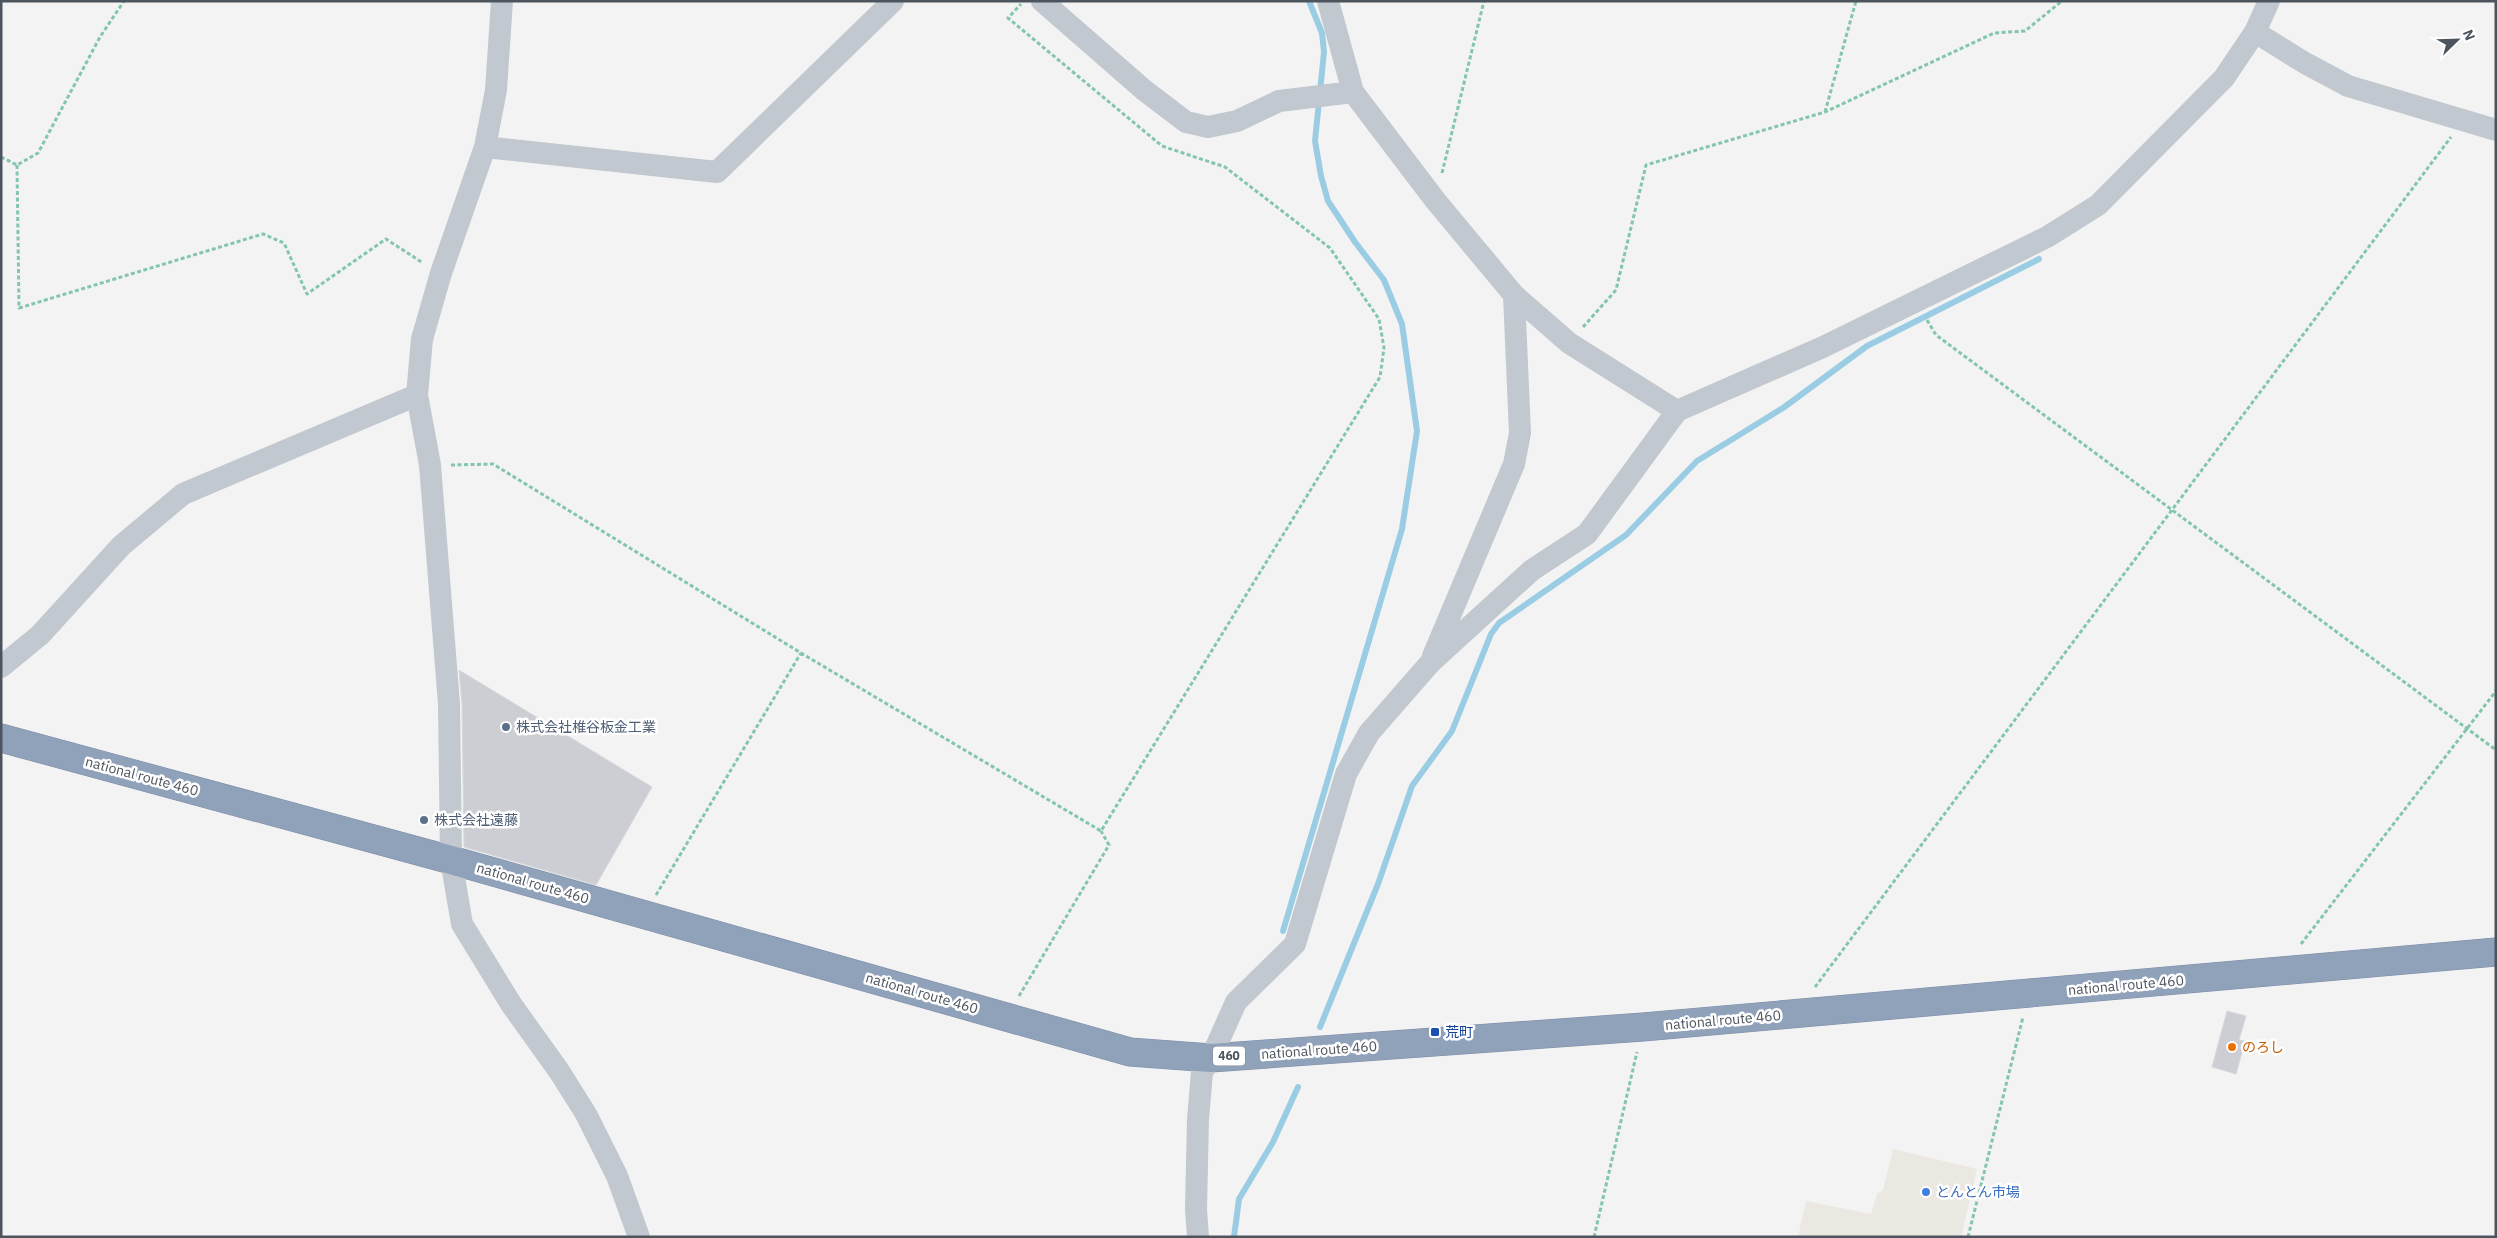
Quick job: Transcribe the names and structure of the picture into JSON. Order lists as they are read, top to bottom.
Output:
{
  "streets": {
    "highway": ["national route 460", "460"]
  },
  "places": {
    "other": [
      "株式会社椎谷板金工業",
      "株式会社遠藤",
      "のろし",
      "とんとん市場"
    ],
    "transit": ["荒町"]
  },
  "north": "top right"
}
